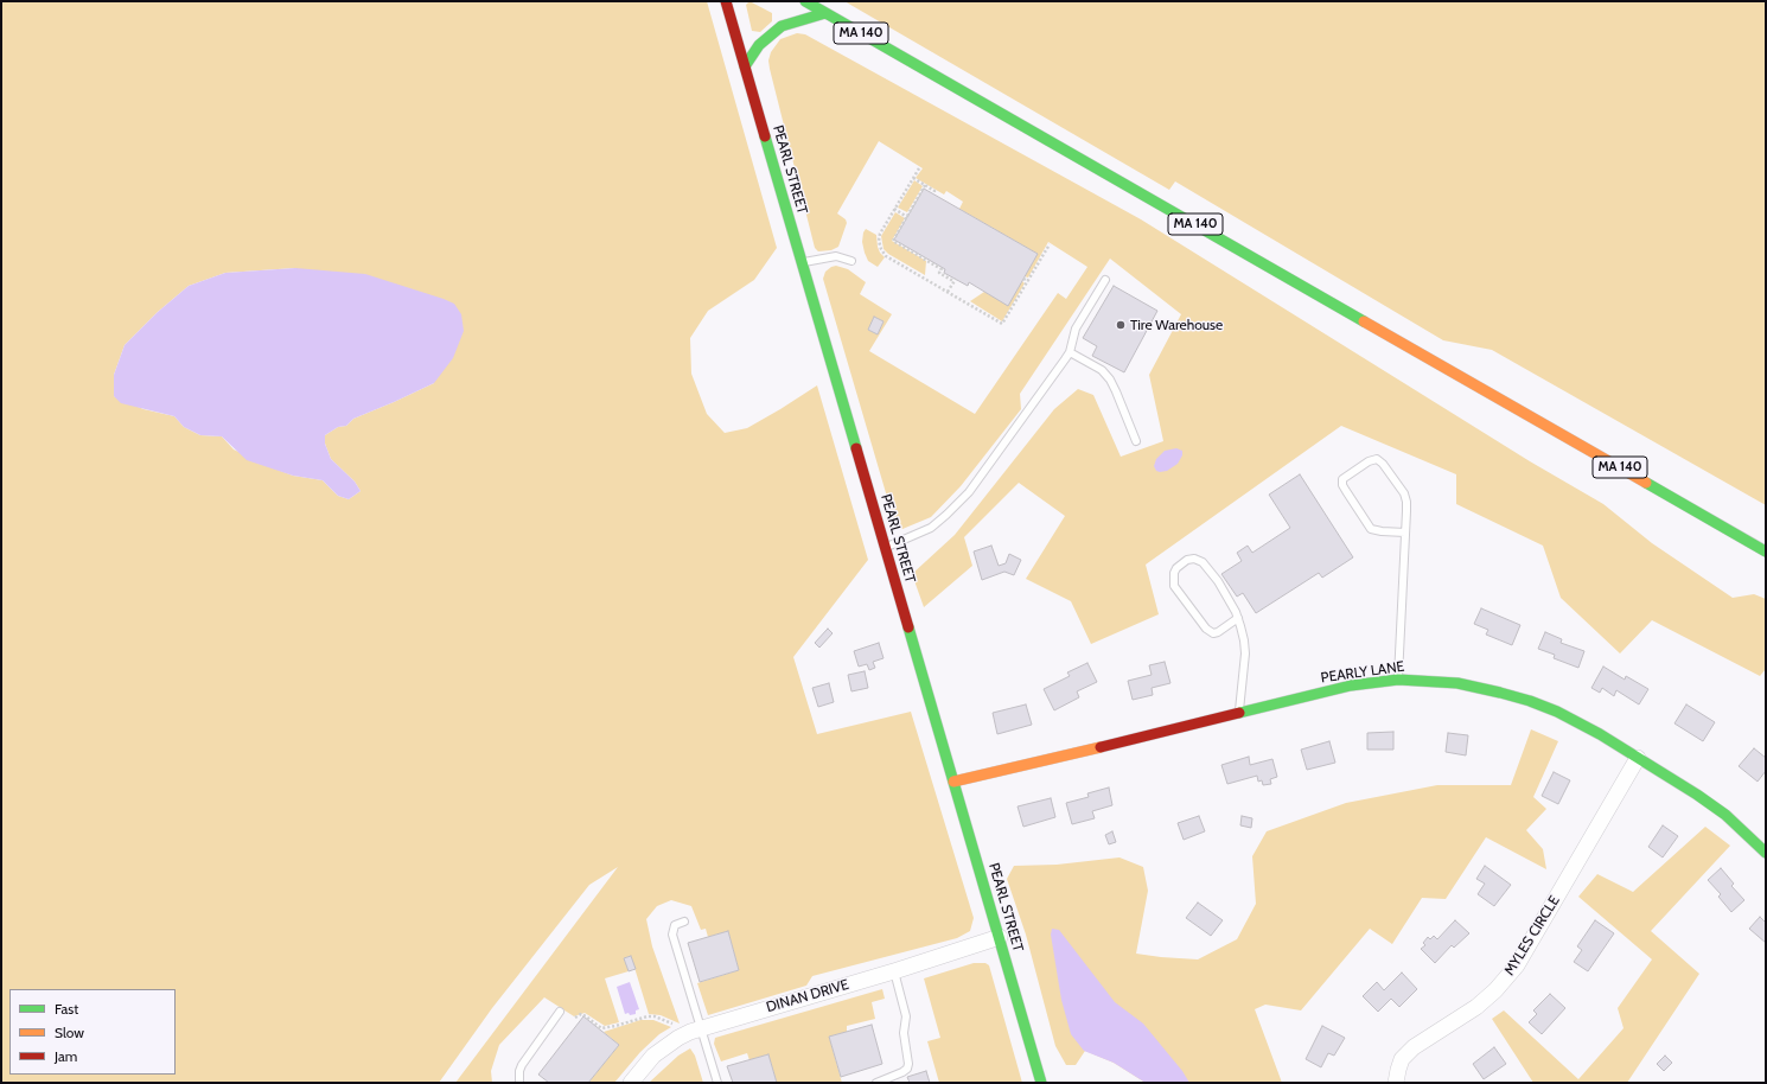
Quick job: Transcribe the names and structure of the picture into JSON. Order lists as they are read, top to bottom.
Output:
{
  "streets": {
    "main road": ["MA 140", "PEARL STREET", "PEARLY LANE"],
    "street": ["MYLES CIRCLE", "DINAN DRIVE"]
  },
  "crossings": [
    ["PEARL STREET", "PEARLY LANE"],
    ["PEARL STREET", "DINAN DRIVE"],
    ["PEARLY LANE", "MYLES CIRCLE"]
  ],
  "places": ["Tire Warehouse"],
  "legend": ["Fast", "Slow", "Jam"]
}
